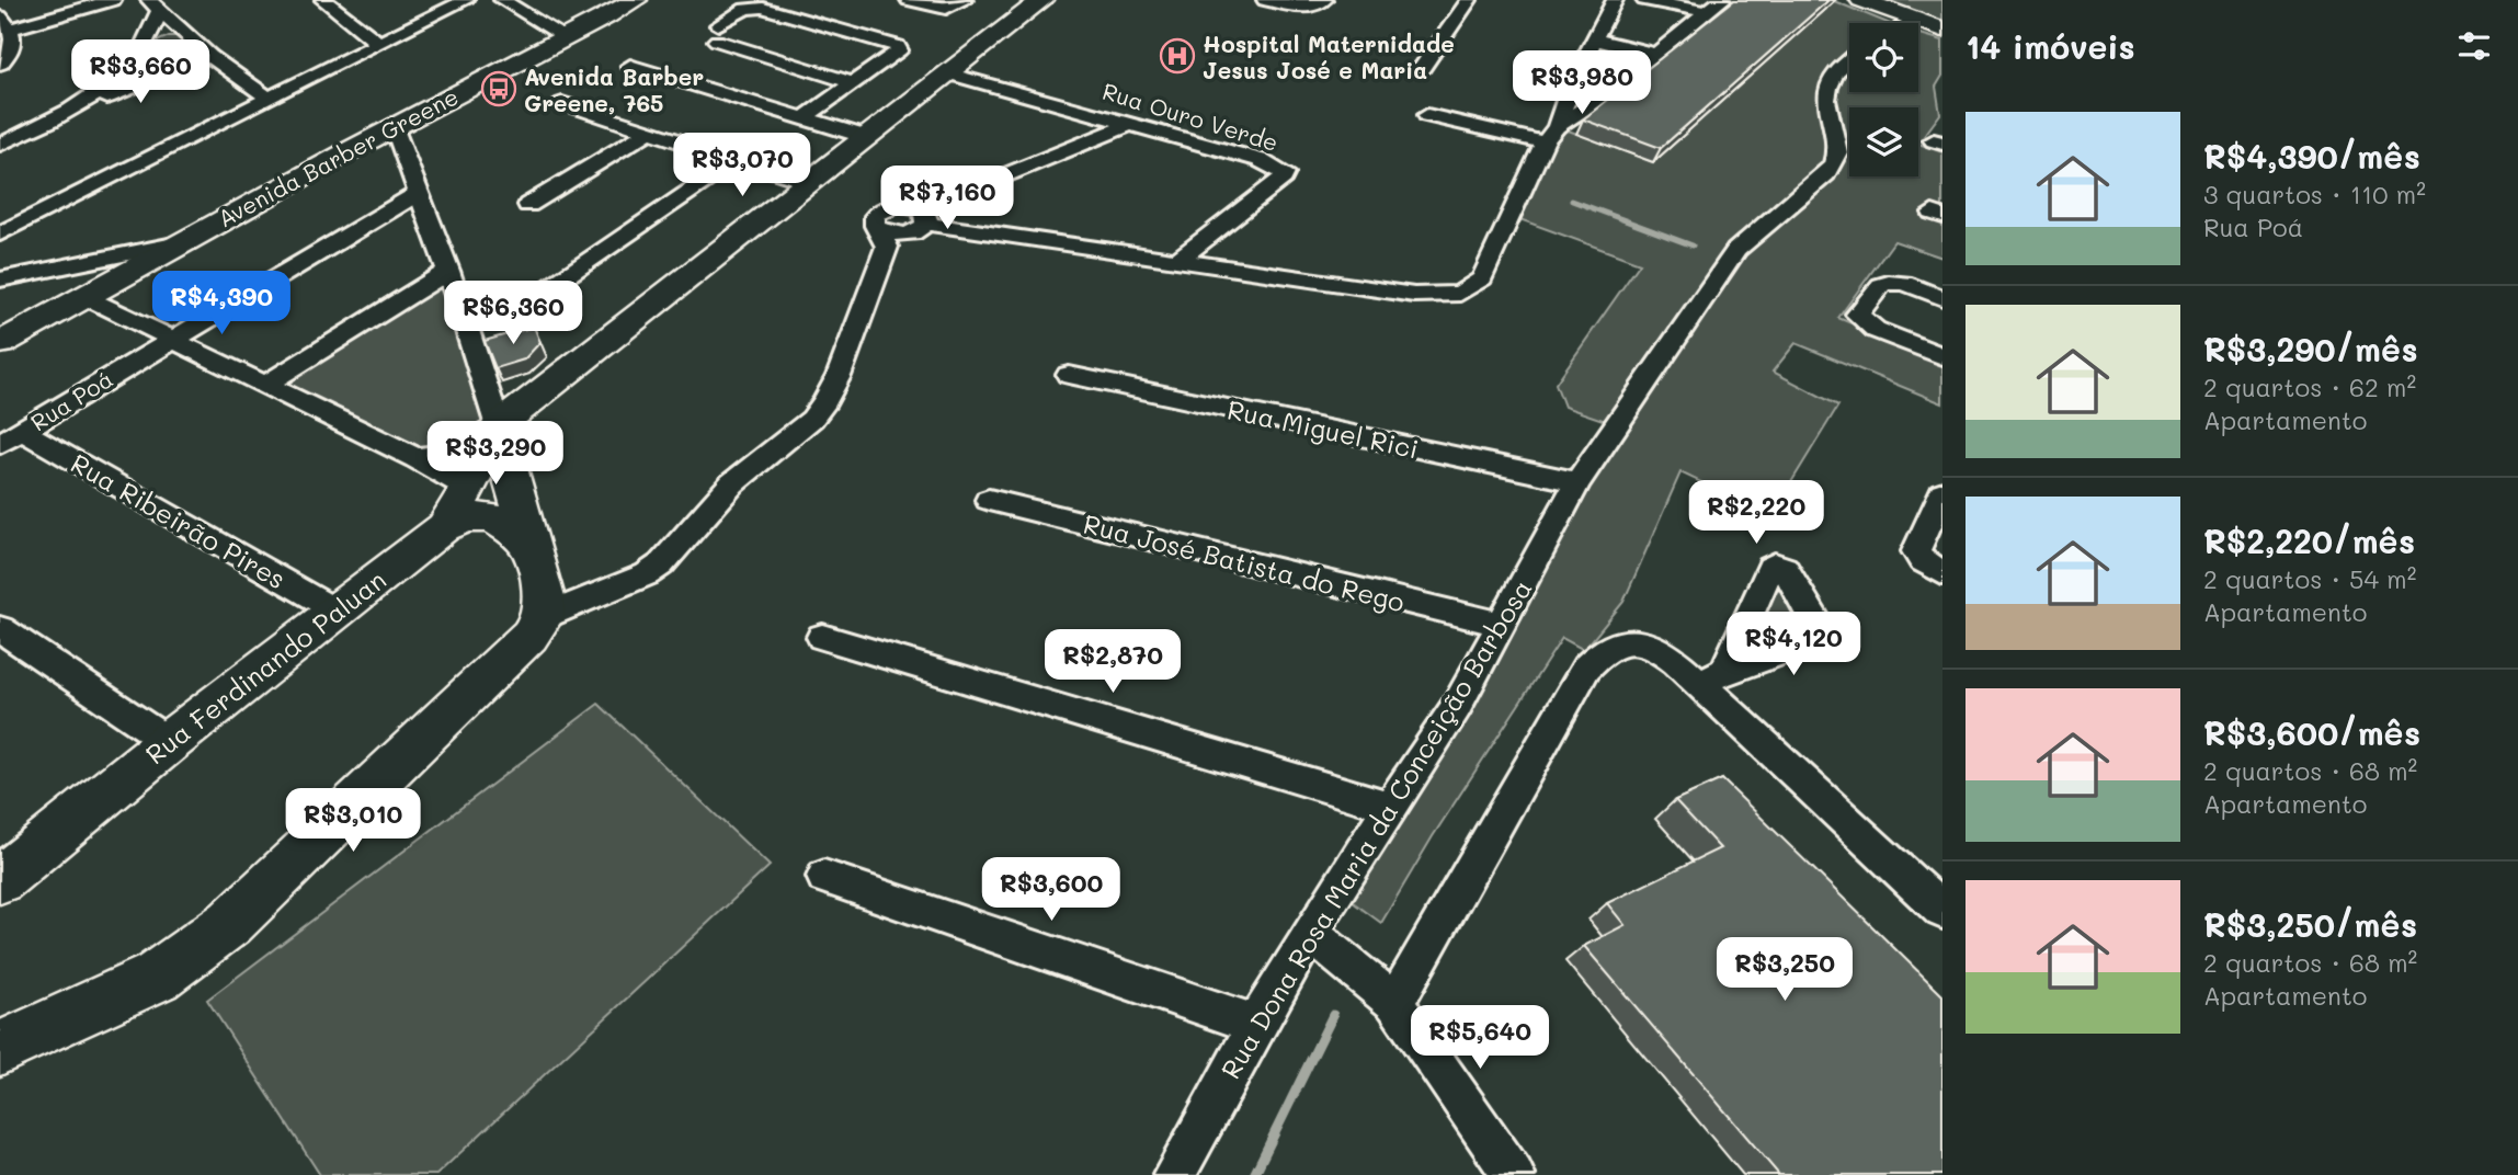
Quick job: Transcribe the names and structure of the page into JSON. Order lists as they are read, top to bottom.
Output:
{
  "streets": {
    "street": [
      "Rua Ouro Verde",
      "Avenida Barber Greene",
      "Rua Poá",
      "Rua Miguel Rici",
      "Rua Ribeirão Pires",
      "Rua José Batista do Rego",
      "Rua Ferdinando Paluan",
      "Rua Dona Rosa Maria da Conceição Barbosa"
    ]
  },
  "crossings": [
    ["Rua Poá", "Rua Ribeirão Pires"],
    ["Rua Miguel Rici", "Rua Dona Rosa Maria da Conceição Barbosa"],
    ["Rua Ribeirão Pires", "Rua Ferdinando Paluan"],
    ["Rua José Batista do Rego", "Rua Dona Rosa Maria da Conceição Barbosa"]
  ],
  "places": {
    "hospital": ["Hospital Maternidade Jesus José e Maria"],
    "bus stop": ["Avenida Barber Greene, 765"]
  },
  "page": {
    "heading": "14 imóveis",
    "price": [
      "R$3,660",
      "R$3,980",
      "R$3,070",
      "R$7,160",
      "R$4,390",
      "R$6,360",
      "R$3,290",
      "R$2,220",
      "R$4,120",
      "R$2,870",
      "R$3,010",
      "R$3,600",
      "R$3,250",
      "R$5,640"
    ],
    "list": [
      {
        "name": "R$4,390/mês",
        "note": "3 quartos · 110 m² · Rua Poá"
      },
      {
        "name": "R$3,290/mês",
        "note": "2 quartos · 62 m² · Apartamento"
      },
      {
        "name": "R$2,220/mês",
        "note": "2 quartos · 54 m² · Apartamento"
      },
      {
        "name": "R$3,600/mês",
        "note": "2 quartos · 68 m² · Apartamento"
      },
      {
        "name": "R$3,250/mês",
        "note": "2 quartos · 68 m² · Apartamento"
      }
    ]
  }
}
